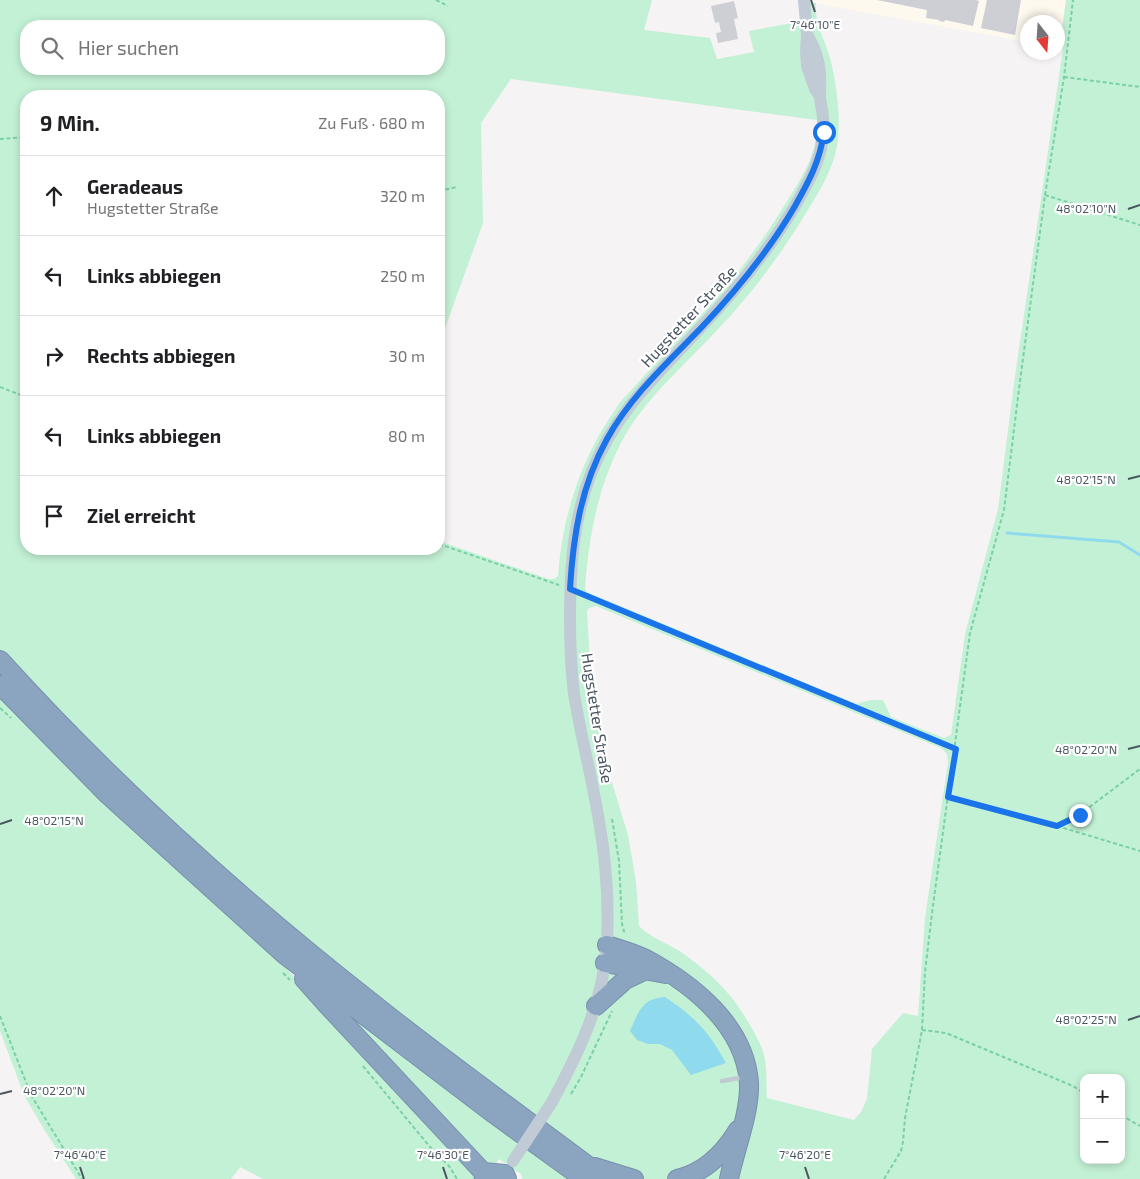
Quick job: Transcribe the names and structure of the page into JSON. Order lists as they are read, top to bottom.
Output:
{
  "streets": {
    "street": ["Hugstetter Straße"]
  },
  "north": "bottom",
  "page": {
    "search": "Hier suchen",
    "heading": ["9 Min.", "Zu Fuß · 680 m"],
    "list": [
      ["Geradeaus", "Hugstetter Straße", "320 m"],
      ["Links abbiegen", "250 m"],
      ["Rechts abbiegen", "30 m"],
      ["Links abbiegen", "80 m"],
      "Ziel erreicht"
    ],
    "map_buttons": ["+", "−"]
  },
  "coordinates": [
    "7°46'10\"E",
    "48°02'10\"N",
    "48°02'15\"N",
    "48°02'20\"N",
    "48°02'25\"N",
    "7°46'40\"E",
    "7°46'30\"E",
    "7°46'20\"E"
  ]
}
